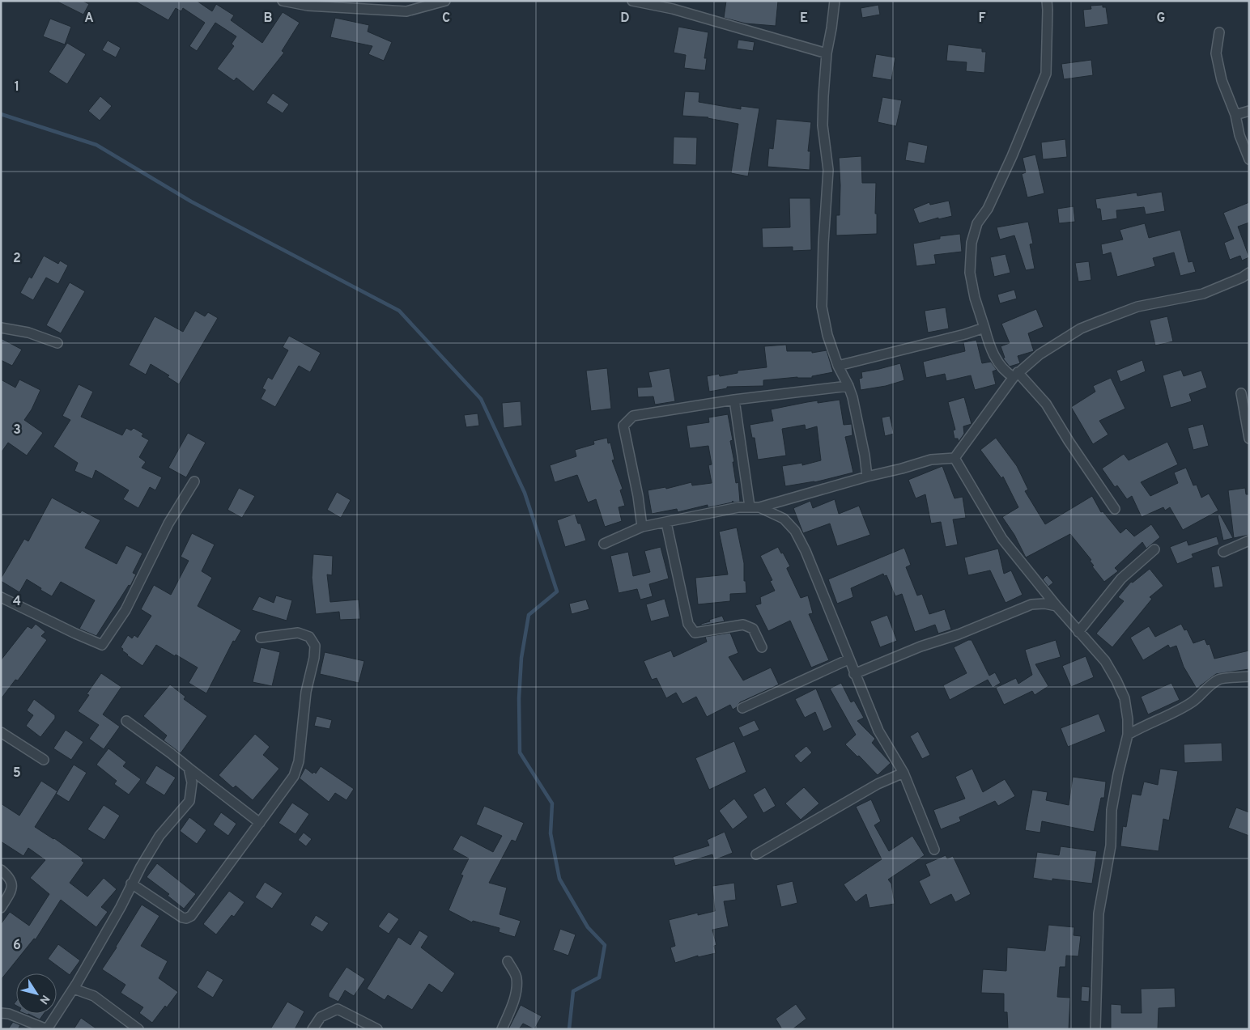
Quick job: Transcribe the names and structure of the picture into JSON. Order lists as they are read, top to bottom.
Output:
{
  "north": "bottom right",
  "grid": {
    "columns": [
      "A",
      "B",
      "C",
      "D",
      "E",
      "F",
      "G"
    ],
    "rows": [
      "1",
      "2",
      "3",
      "4",
      "5",
      "6"
    ]
  }
}
